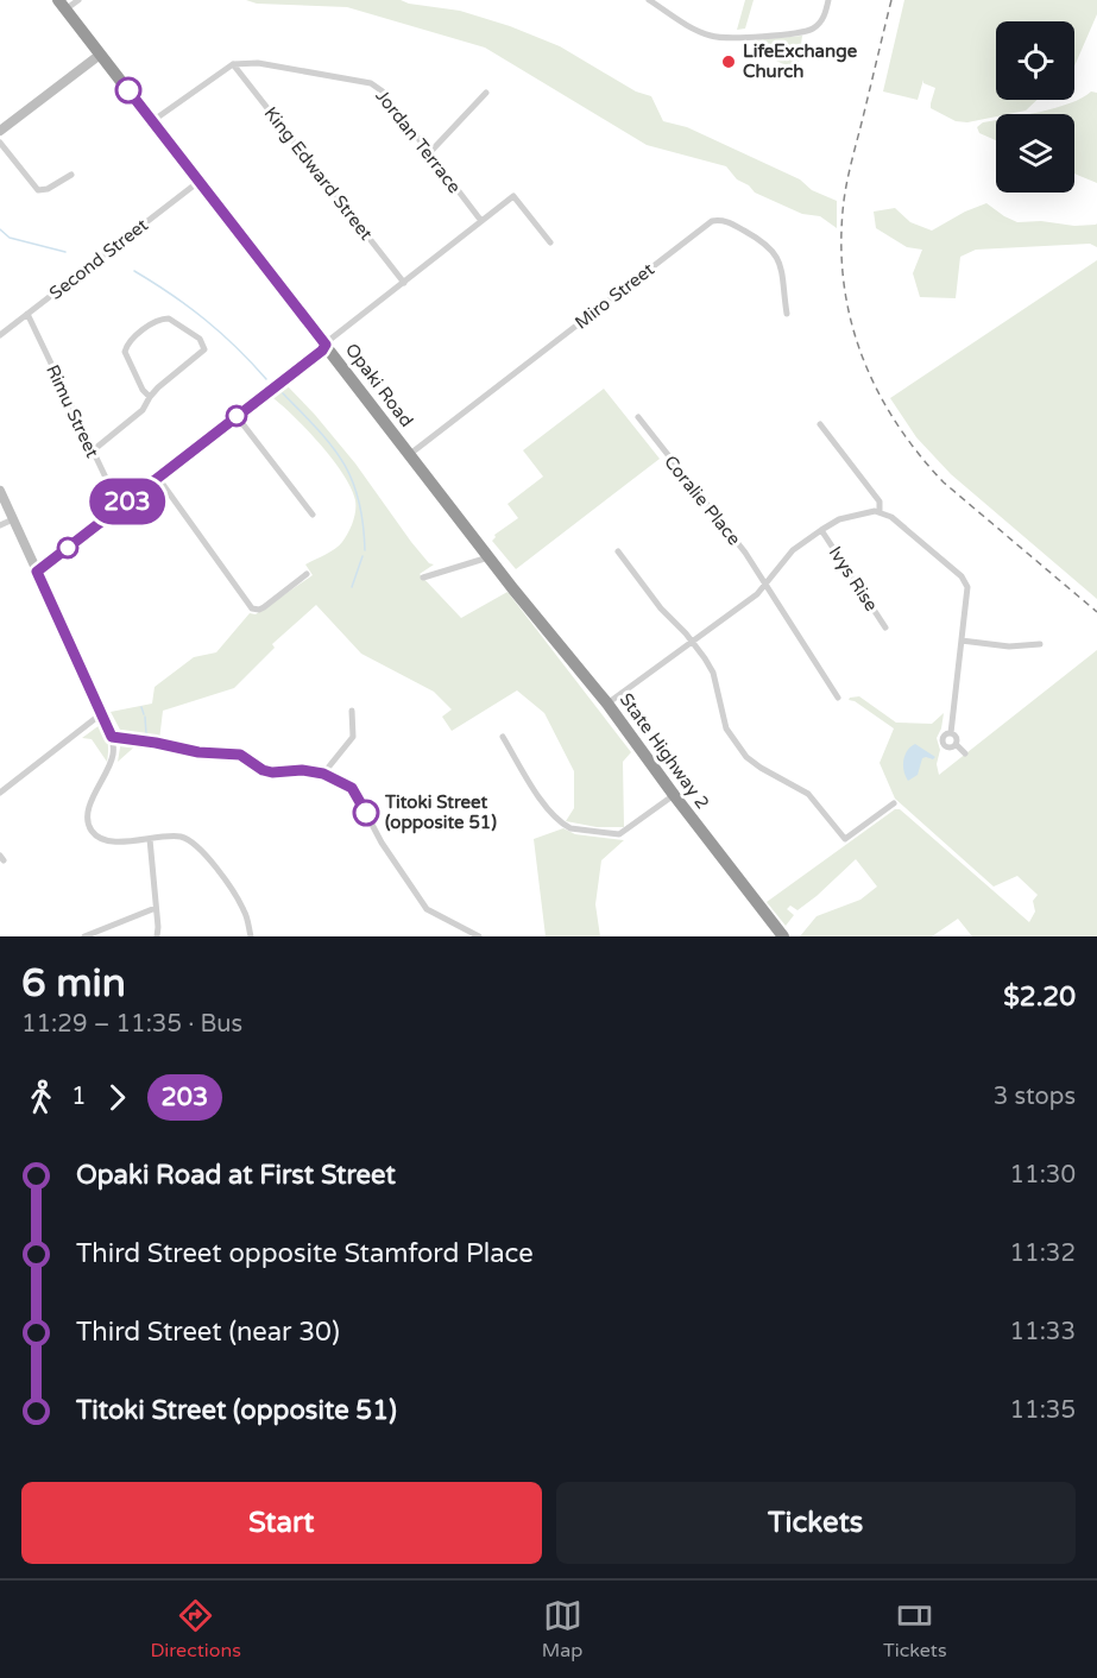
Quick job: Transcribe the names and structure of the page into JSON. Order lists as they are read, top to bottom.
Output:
{
  "streets": {
    "highway": ["Opaki Road", "State Highway 2"],
    "street": [
      "Jordan Terrace",
      "King Edward Street",
      "Second Street",
      "Miro Street",
      "Rimu Street",
      "Coralie Place",
      "Ivys Rise"
    ]
  },
  "crossings": [
    ["Jordan Terrace", "King Edward Street"],
    ["Second Street", "Opaki Road"],
    ["Second Street", "Rimu Street"],
    ["Miro Street", "Opaki Road"],
    ["Opaki Road", "State Highway 2"]
  ],
  "places": ["LifeExchange Church", "Titoki Street (opposite 51)"],
  "lines": ["bus line 203"],
  "page": {
    "on_map": "203",
    "heading": ["6 min", "11:29 – 11:35 · Bus", "$2.20"],
    "legs": ["1", "203", "3 stops"],
    "list": [
      {
        "name": "Opaki Road at First Street",
        "value": "11:30"
      },
      {
        "name": "Third Street opposite Stamford Place",
        "value": "11:32"
      },
      {
        "name": "Third Street (near 30)",
        "value": "11:33"
      },
      {
        "name": "Titoki Street (opposite 51)",
        "value": "11:35"
      }
    ],
    "buttons": ["Start", "Tickets"],
    "tabs": ["Directions", "Map", "Tickets"]
  }
}
